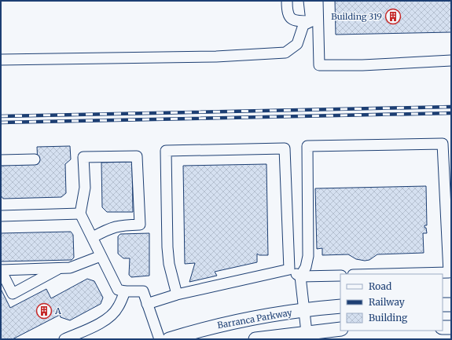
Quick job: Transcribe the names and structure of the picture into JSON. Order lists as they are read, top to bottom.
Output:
{
  "streets": {
    "main road": ["Barranca Parkway"]
  },
  "places": {
    "building": ["Building 319", "A"]
  },
  "legend": ["Road", "Railway", "Building"]
}
